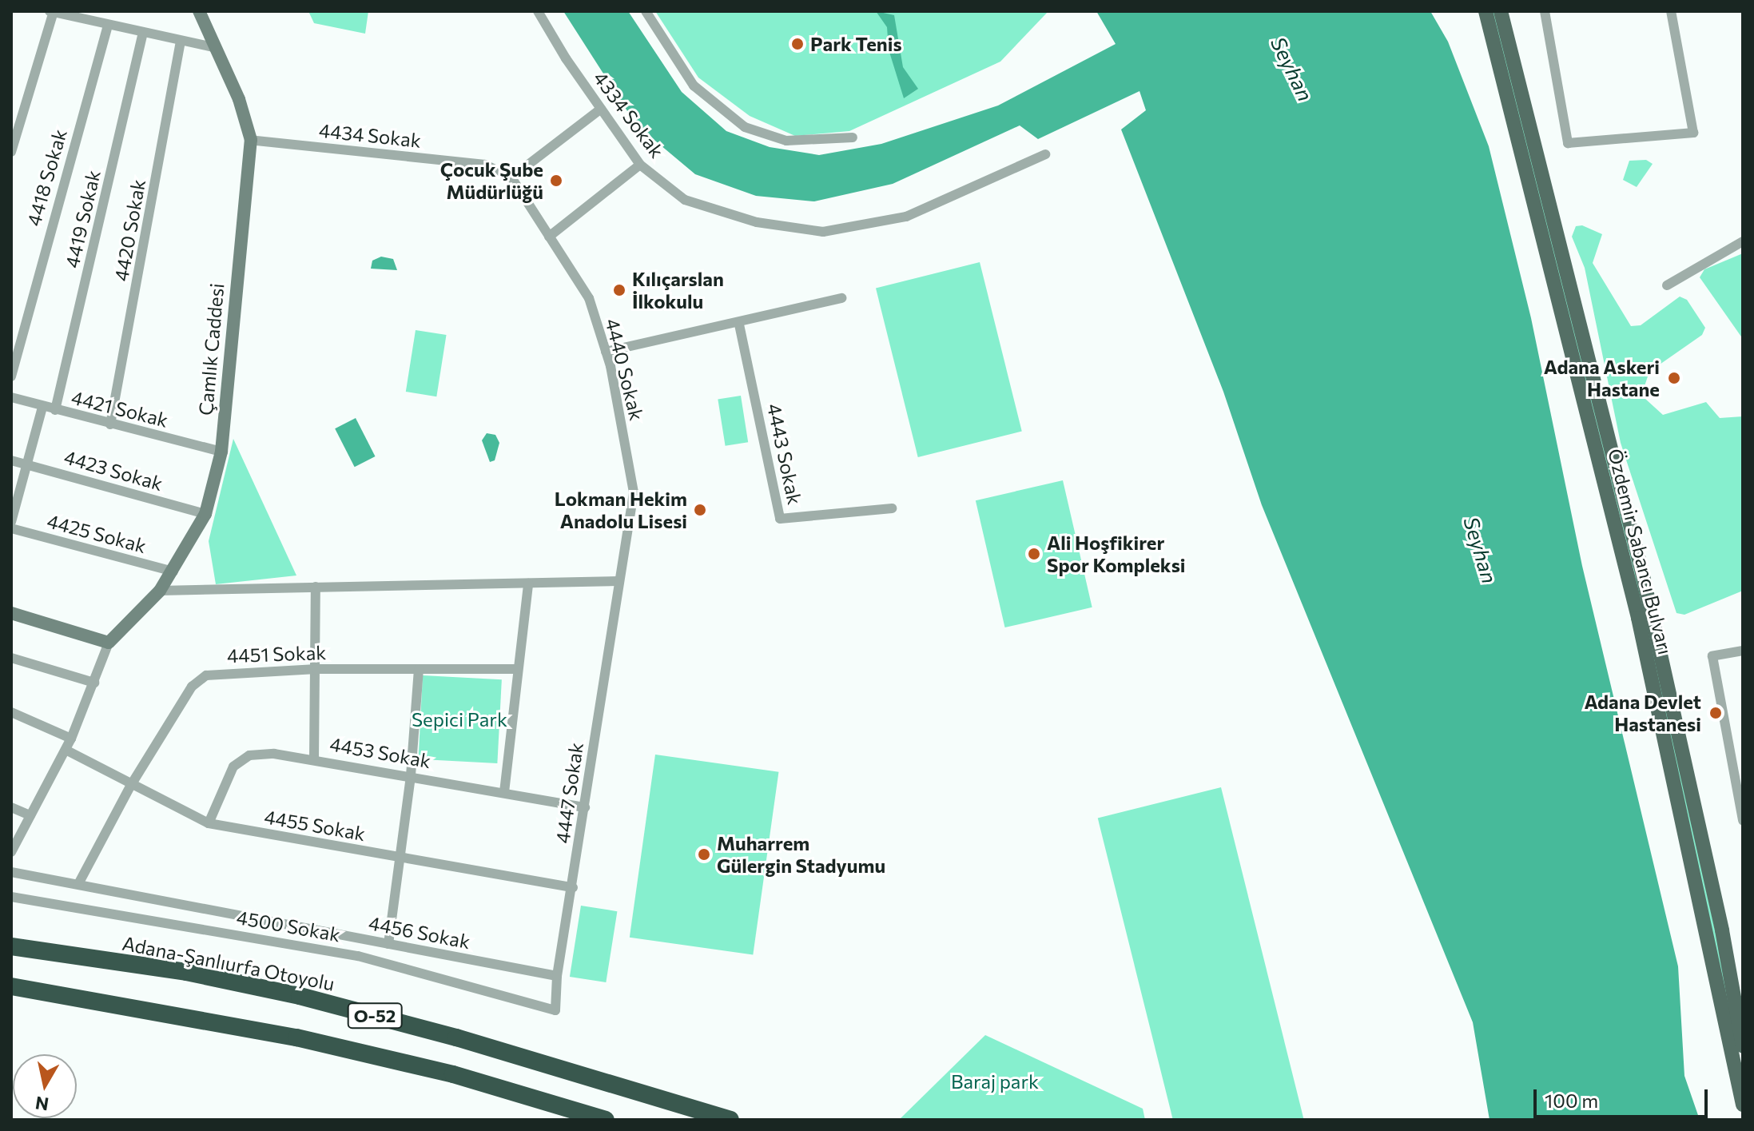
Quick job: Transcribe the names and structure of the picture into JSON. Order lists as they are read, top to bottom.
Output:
{
  "streets": {
    "highway": ["Adana-Şanlıurfa Otoyolu", "O-52"],
    "main road": ["Çamlık Caddesi", "Özdemir Sabancı Bulvarı"],
    "street": [
      "4334 Sokak",
      "4434 Sokak",
      "4418 Sokak",
      "4419 Sokak",
      "4420 Sokak",
      "4440 Sokak",
      "4421 Sokak",
      "4443 Sokak",
      "4423 Sokak",
      "4425 Sokak",
      "4451 Sokak",
      "4453 Sokak",
      "4447 Sokak",
      "4455 Sokak",
      "4500 Sokak",
      "4456 Sokak"
    ]
  },
  "crossings": [
    ["4434 Sokak", "Çamlık Caddesi"],
    ["4434 Sokak", "4440 Sokak"],
    ["4419 Sokak", "4421 Sokak"],
    ["4420 Sokak", "4421 Sokak"],
    ["Çamlık Caddesi", "4421 Sokak"],
    ["Çamlık Caddesi", "4423 Sokak"],
    ["Çamlık Caddesi", "4425 Sokak"],
    ["Çamlık Caddesi", "4455 Sokak"],
    ["4440 Sokak", "4447 Sokak"],
    ["4451 Sokak", "4455 Sokak"],
    ["4451 Sokak", "4456 Sokak"],
    ["4453 Sokak", "4447 Sokak"],
    ["4453 Sokak", "4455 Sokak"],
    ["4447 Sokak", "4455 Sokak"],
    ["4447 Sokak", "4500 Sokak"],
    ["4447 Sokak", "4456 Sokak"]
  ],
  "water": ["Seyhan"],
  "parks": ["Sepici Park", "Baraj park"],
  "places": [
    "Park Tenis",
    "Çocuk Şube Müdürlüğü",
    "Kılıçarslan İlkokulu",
    "Adana Askeri Hastane",
    "Lokman Hekim Anadolu Lisesi",
    "Ali Hoşfikirer Spor Kompleksi",
    "Adana Devlet Hastanesi",
    "Muharrem Gülergin Stadyumu"
  ],
  "scale_bar": "100 m",
  "north": "bottom"
}
